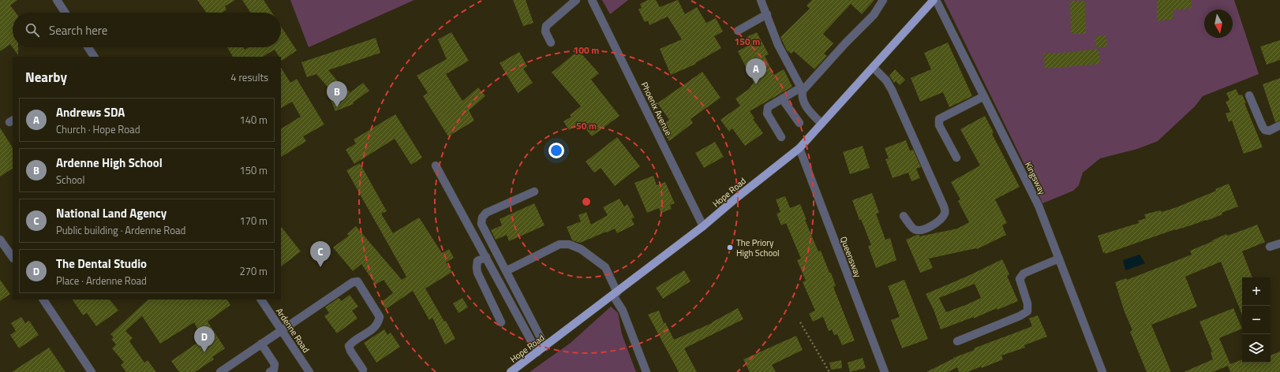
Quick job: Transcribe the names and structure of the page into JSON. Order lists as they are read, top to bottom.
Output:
{
  "streets": {
    "main road": ["Hope Road"],
    "street": [
      "Phoenix Avenue",
      "Kingsway",
      "Queensway",
      "Ardenne Road"
    ]
  },
  "crossings": [
    ["Phoenix Avenue", "Hope Road"],
    ["Hope Road", "Queensway"]
  ],
  "places": ["The Priory High School"],
  "north": "bottom",
  "page": {
    "search": "Search here",
    "heading": ["Nearby", "4 results"],
    "pins": [
      "A",
      "B",
      "C",
      "D"
    ],
    "list": [
      {
        "mark": "A",
        "name": "Andrews SDA",
        "note": "Church · Hope Road",
        "value": "140 m"
      },
      {
        "mark": "B",
        "name": "Ardenne High School",
        "note": "School",
        "value": "150 m"
      },
      {
        "mark": "C",
        "name": "National Land Agency",
        "note": "Public building · Ardenne Road",
        "value": "170 m"
      },
      {
        "mark": "D",
        "name": "The Dental Studio",
        "note": "Place · Ardenne Road",
        "value": "270 m"
      }
    ],
    "map_buttons": ["+", "−"]
  },
  "rings": ["150 m", "100 m", "50 m"]
}
